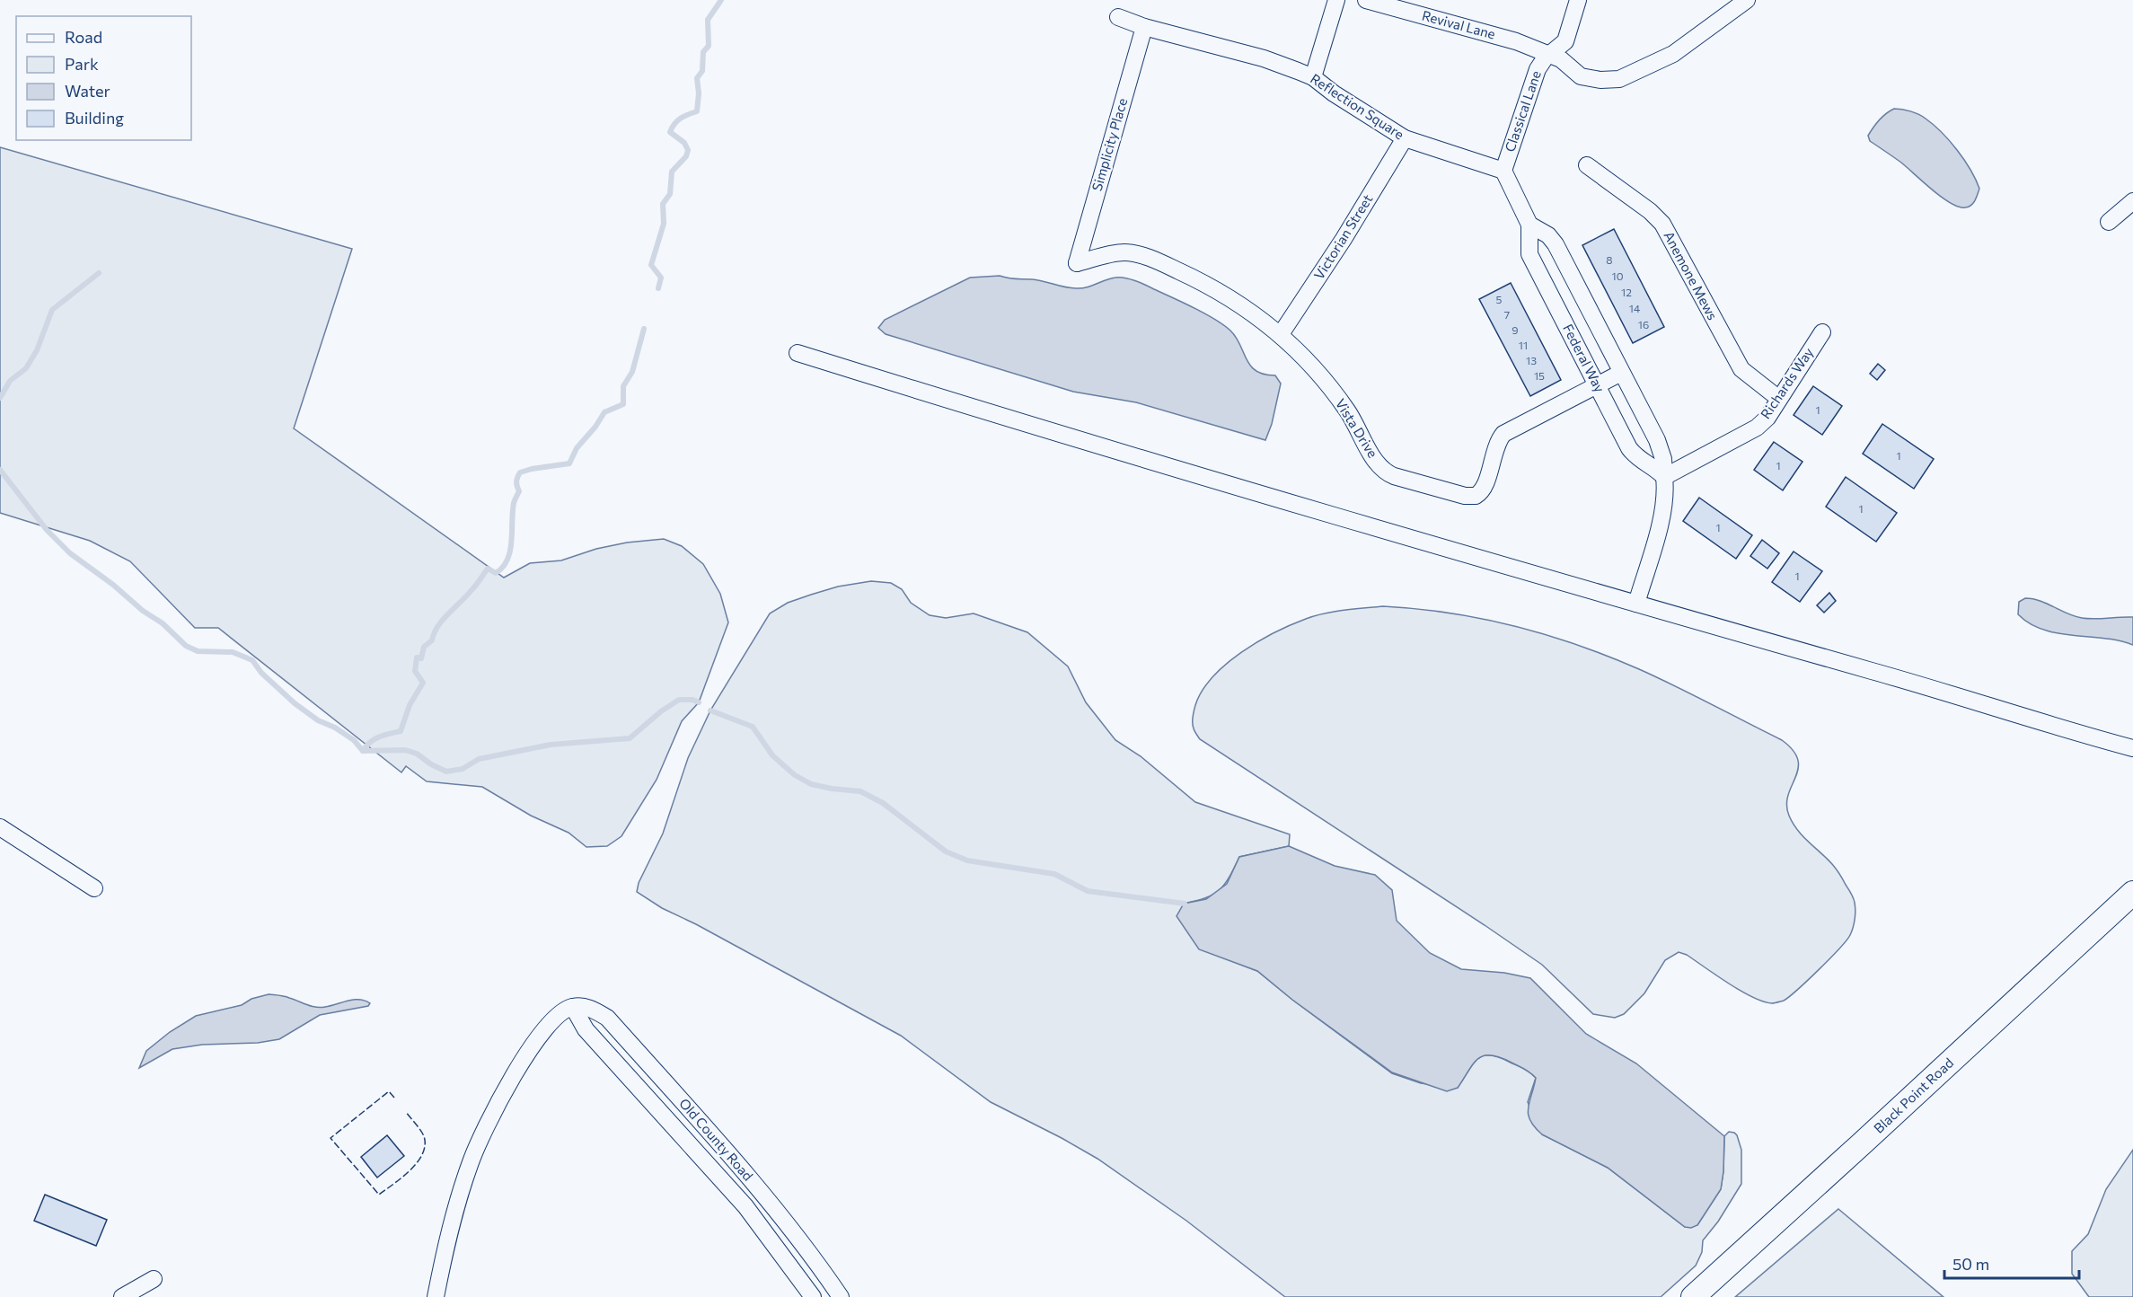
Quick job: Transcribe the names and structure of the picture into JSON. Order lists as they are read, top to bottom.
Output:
{
  "streets": {
    "main road": ["Black Point Road"],
    "street": [
      "Revival Lane",
      "Reflection Square",
      "Classical Lane",
      "Simplicity Place",
      "Victorian Street",
      "Anemone Mews",
      "Federal Way",
      "Richards Way",
      "Vista Drive",
      "Old County Road"
    ]
  },
  "crossings": [
    ["Revival Lane", "Classical Lane"],
    ["Reflection Square", "Classical Lane"],
    ["Reflection Square", "Simplicity Place"],
    ["Reflection Square", "Victorian Street"],
    ["Reflection Square", "Federal Way"],
    ["Classical Lane", "Federal Way"],
    ["Simplicity Place", "Vista Drive"],
    ["Victorian Street", "Vista Drive"],
    ["Anemone Mews", "Richards Way"],
    ["Federal Way", "Richards Way"],
    ["Federal Way", "Vista Drive"]
  ],
  "house_numbers": [
    "8",
    "10",
    "12",
    "5",
    "14",
    "7",
    "16",
    "9",
    "11",
    "13",
    "15",
    "1",
    "1",
    "1",
    "1",
    "1",
    "1"
  ],
  "legend": [
    "Road",
    "Park",
    "Water",
    "Building"
  ],
  "scale_bar": "50 m"
}
